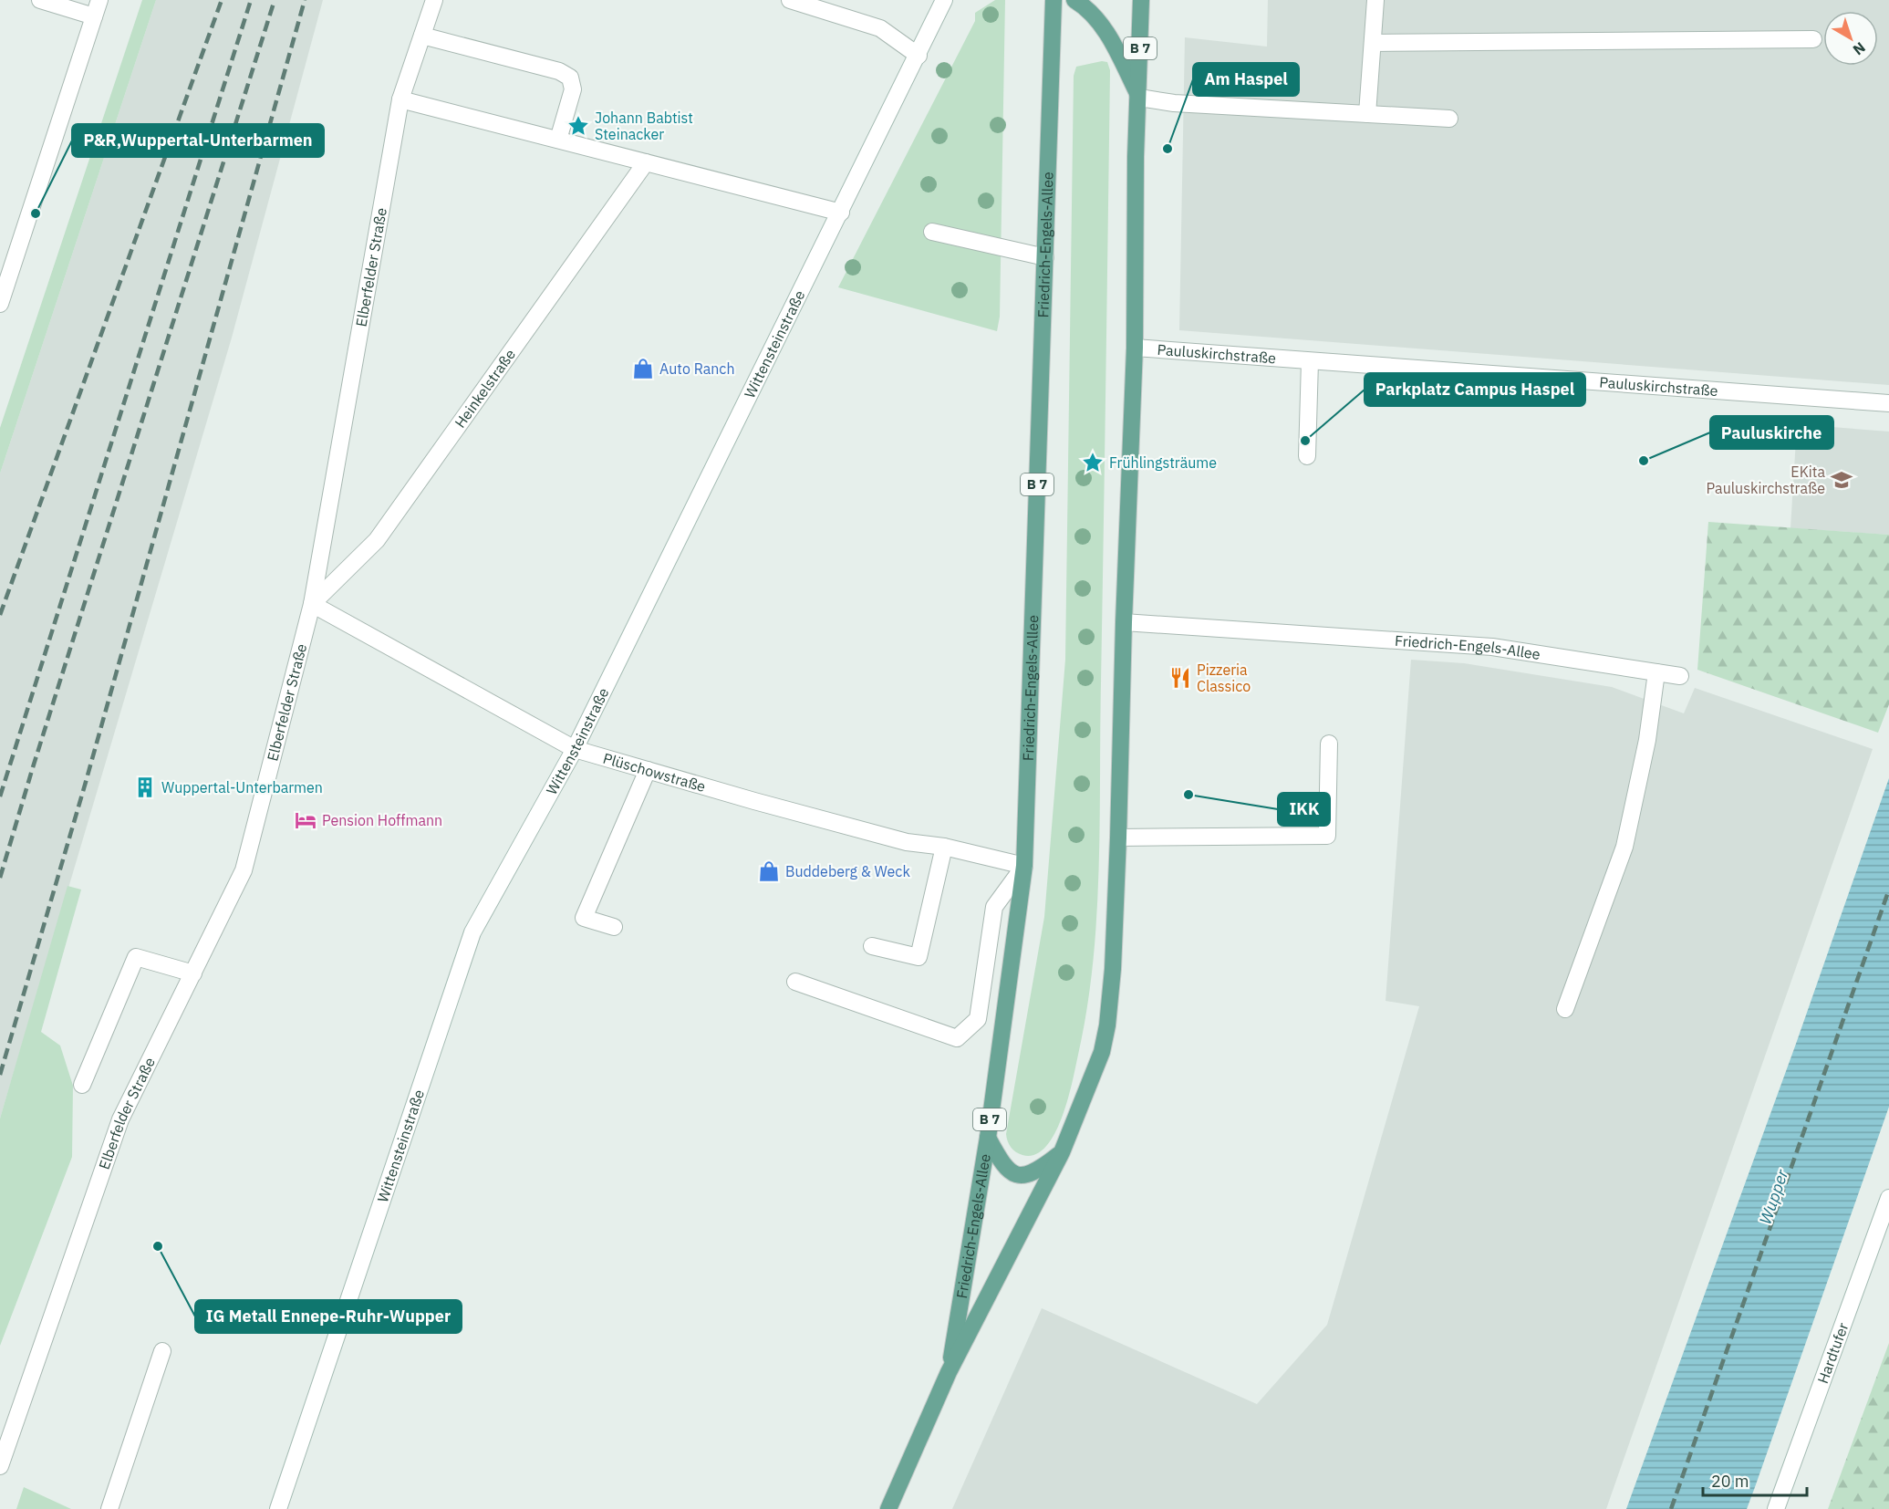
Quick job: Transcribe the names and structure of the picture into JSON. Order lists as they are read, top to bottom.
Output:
{
  "streets": {
    "main road": ["B 7", "Friedrich-Engels-Allee"],
    "street": [
      "Elberfelder Straße",
      "Wittensteinstraße",
      "Pauluskirchstraße",
      "Heinkelstraße",
      "Plüschowstraße",
      "Hardtufer"
    ]
  },
  "crossings": [
    ["Friedrich-Engels-Allee", "Pauluskirchstraße"],
    ["Friedrich-Engels-Allee", "Plüschowstraße"],
    ["Elberfelder Straße", "Heinkelstraße"],
    ["Elberfelder Straße", "Plüschowstraße"],
    ["Wittensteinstraße", "Plüschowstraße"],
    ["Heinkelstraße", "Plüschowstraße"]
  ],
  "water": ["Wupper"],
  "places": {
    "place": ["Johann Babtist Steinacker", "Frühlingsträume"],
    "other": [
      "Am Haspel",
      "P&R,Wuppertal-Unterbarmen",
      "Parkplatz Campus Haspel",
      "Pauluskirche",
      "IKK",
      "IG Metall Ennepe-Ruhr-Wupper"
    ],
    "shop": ["Auto Ranch", "Buddeberg & Weck"],
    "school or university": ["EKita Pauluskirchstraße"],
    "restaurant": ["Pizzeria Classico"],
    "building": ["Wuppertal-Unterbarmen"],
    "hotel": ["Pension Hoffmann"]
  },
  "scale_bar": "20 m",
  "north": "bottom right"
}
